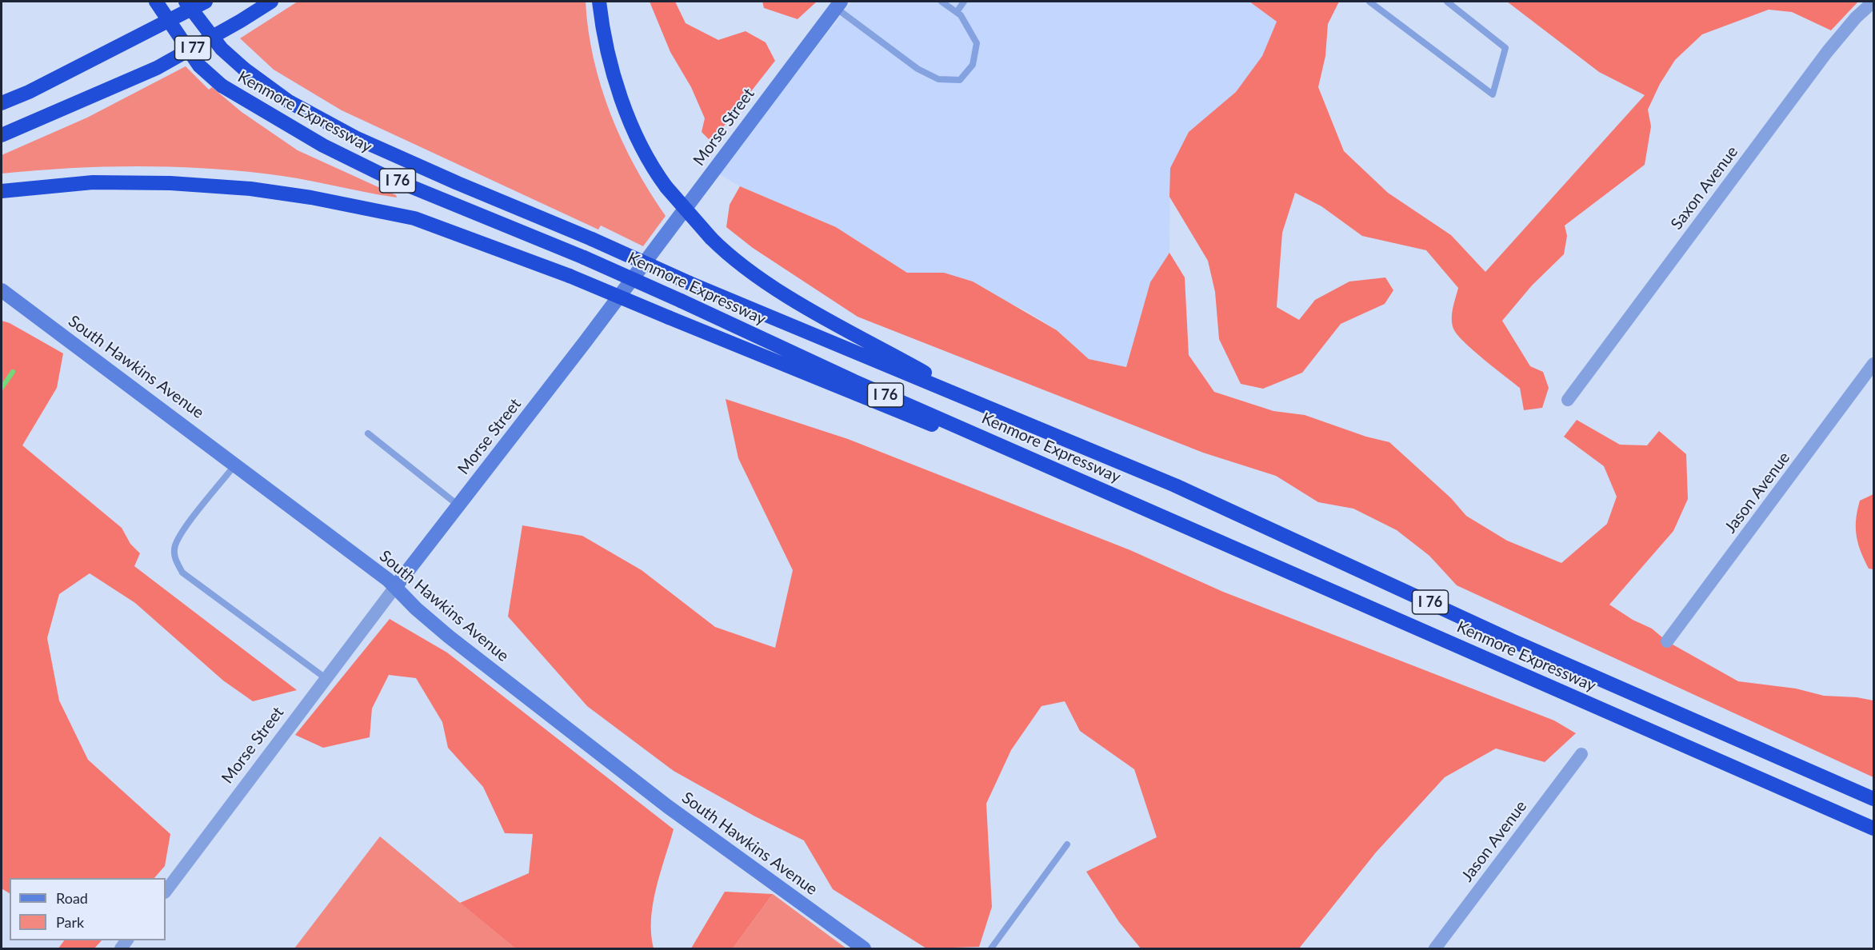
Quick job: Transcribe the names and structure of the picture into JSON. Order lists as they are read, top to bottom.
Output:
{
  "streets": {
    "highway": ["I 77", "Kenmore Expressway", "I 76"],
    "street": [
      "Morse Street",
      "Saxon Avenue",
      "South Hawkins Avenue",
      "Jason Avenue"
    ]
  },
  "crossings": [
    ["Kenmore Expressway", "I 76"],
    ["Morse Street", "South Hawkins Avenue"]
  ],
  "legend": ["Road", "Park"]
}
